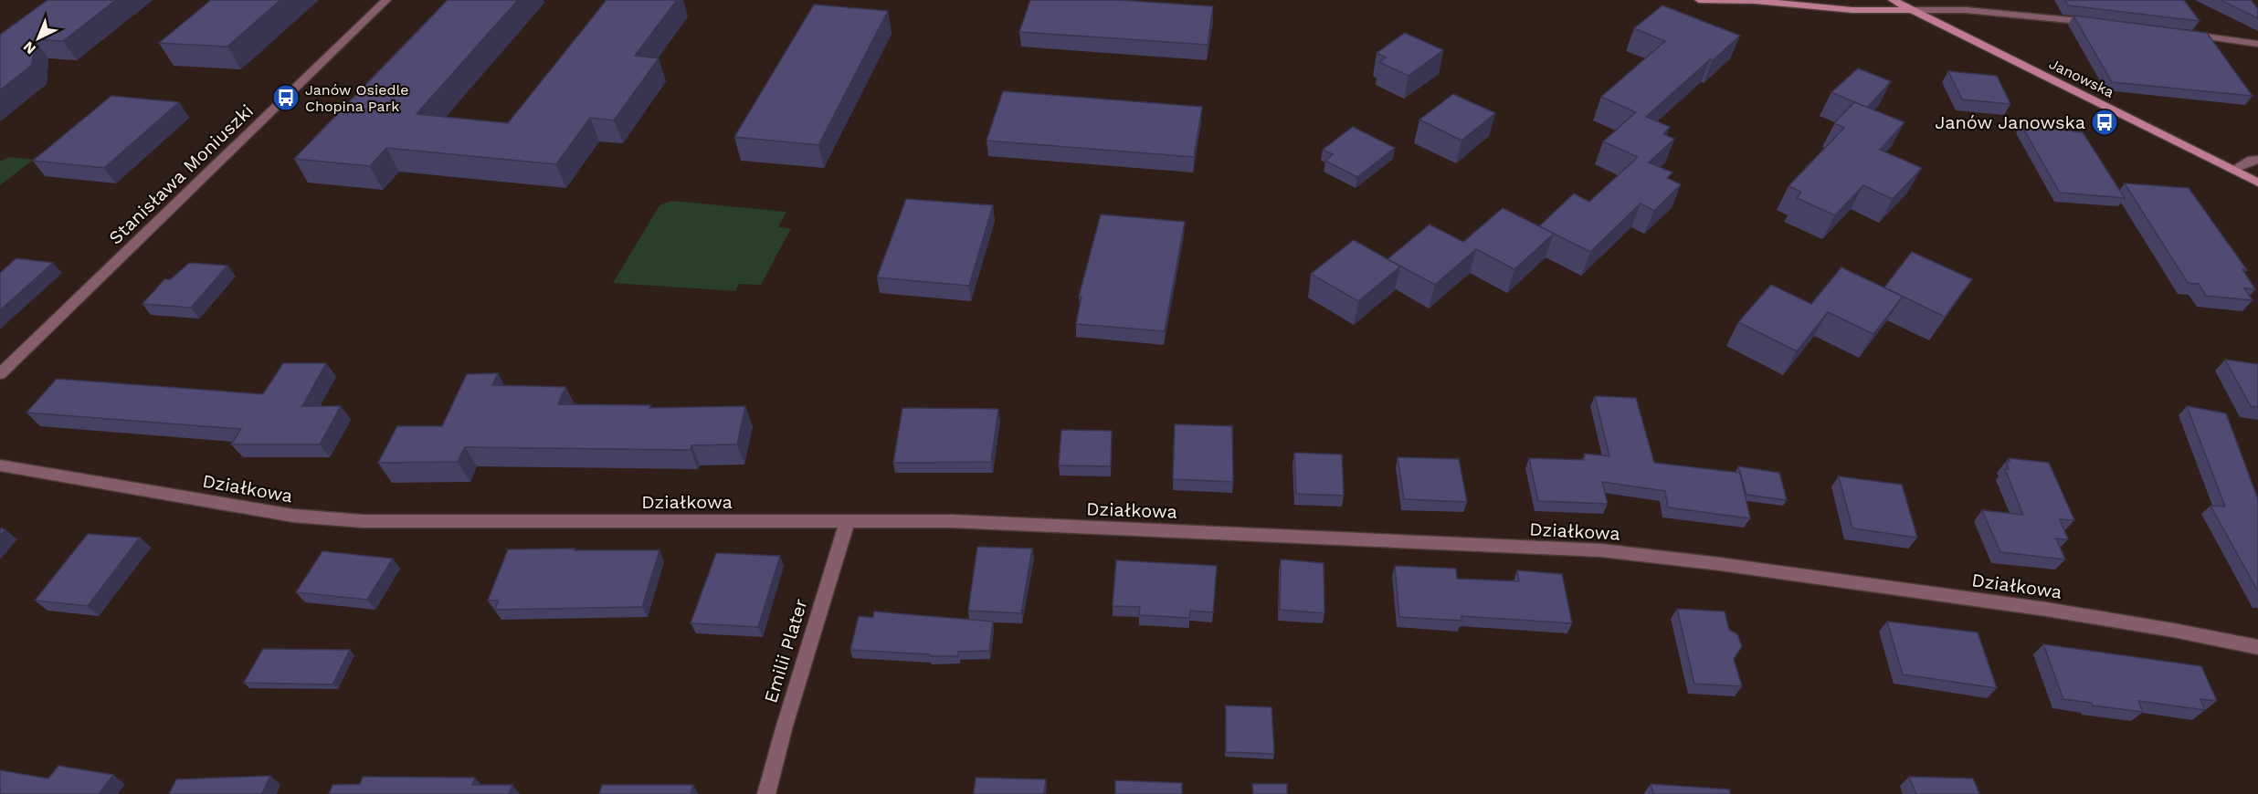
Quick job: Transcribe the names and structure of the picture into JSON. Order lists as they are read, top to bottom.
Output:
{
  "streets": {
    "street": [
      "Janowska",
      "Stanisława Moniuszki",
      "Działkowa",
      "Emilii Plater"
    ]
  },
  "crossings": [
    ["Działkowa", "Emilii Plater"]
  ],
  "places": {
    "bus stop": ["Janów Osiedle Chopina Park", "Janów Janowska"]
  },
  "north": "bottom left"
}
